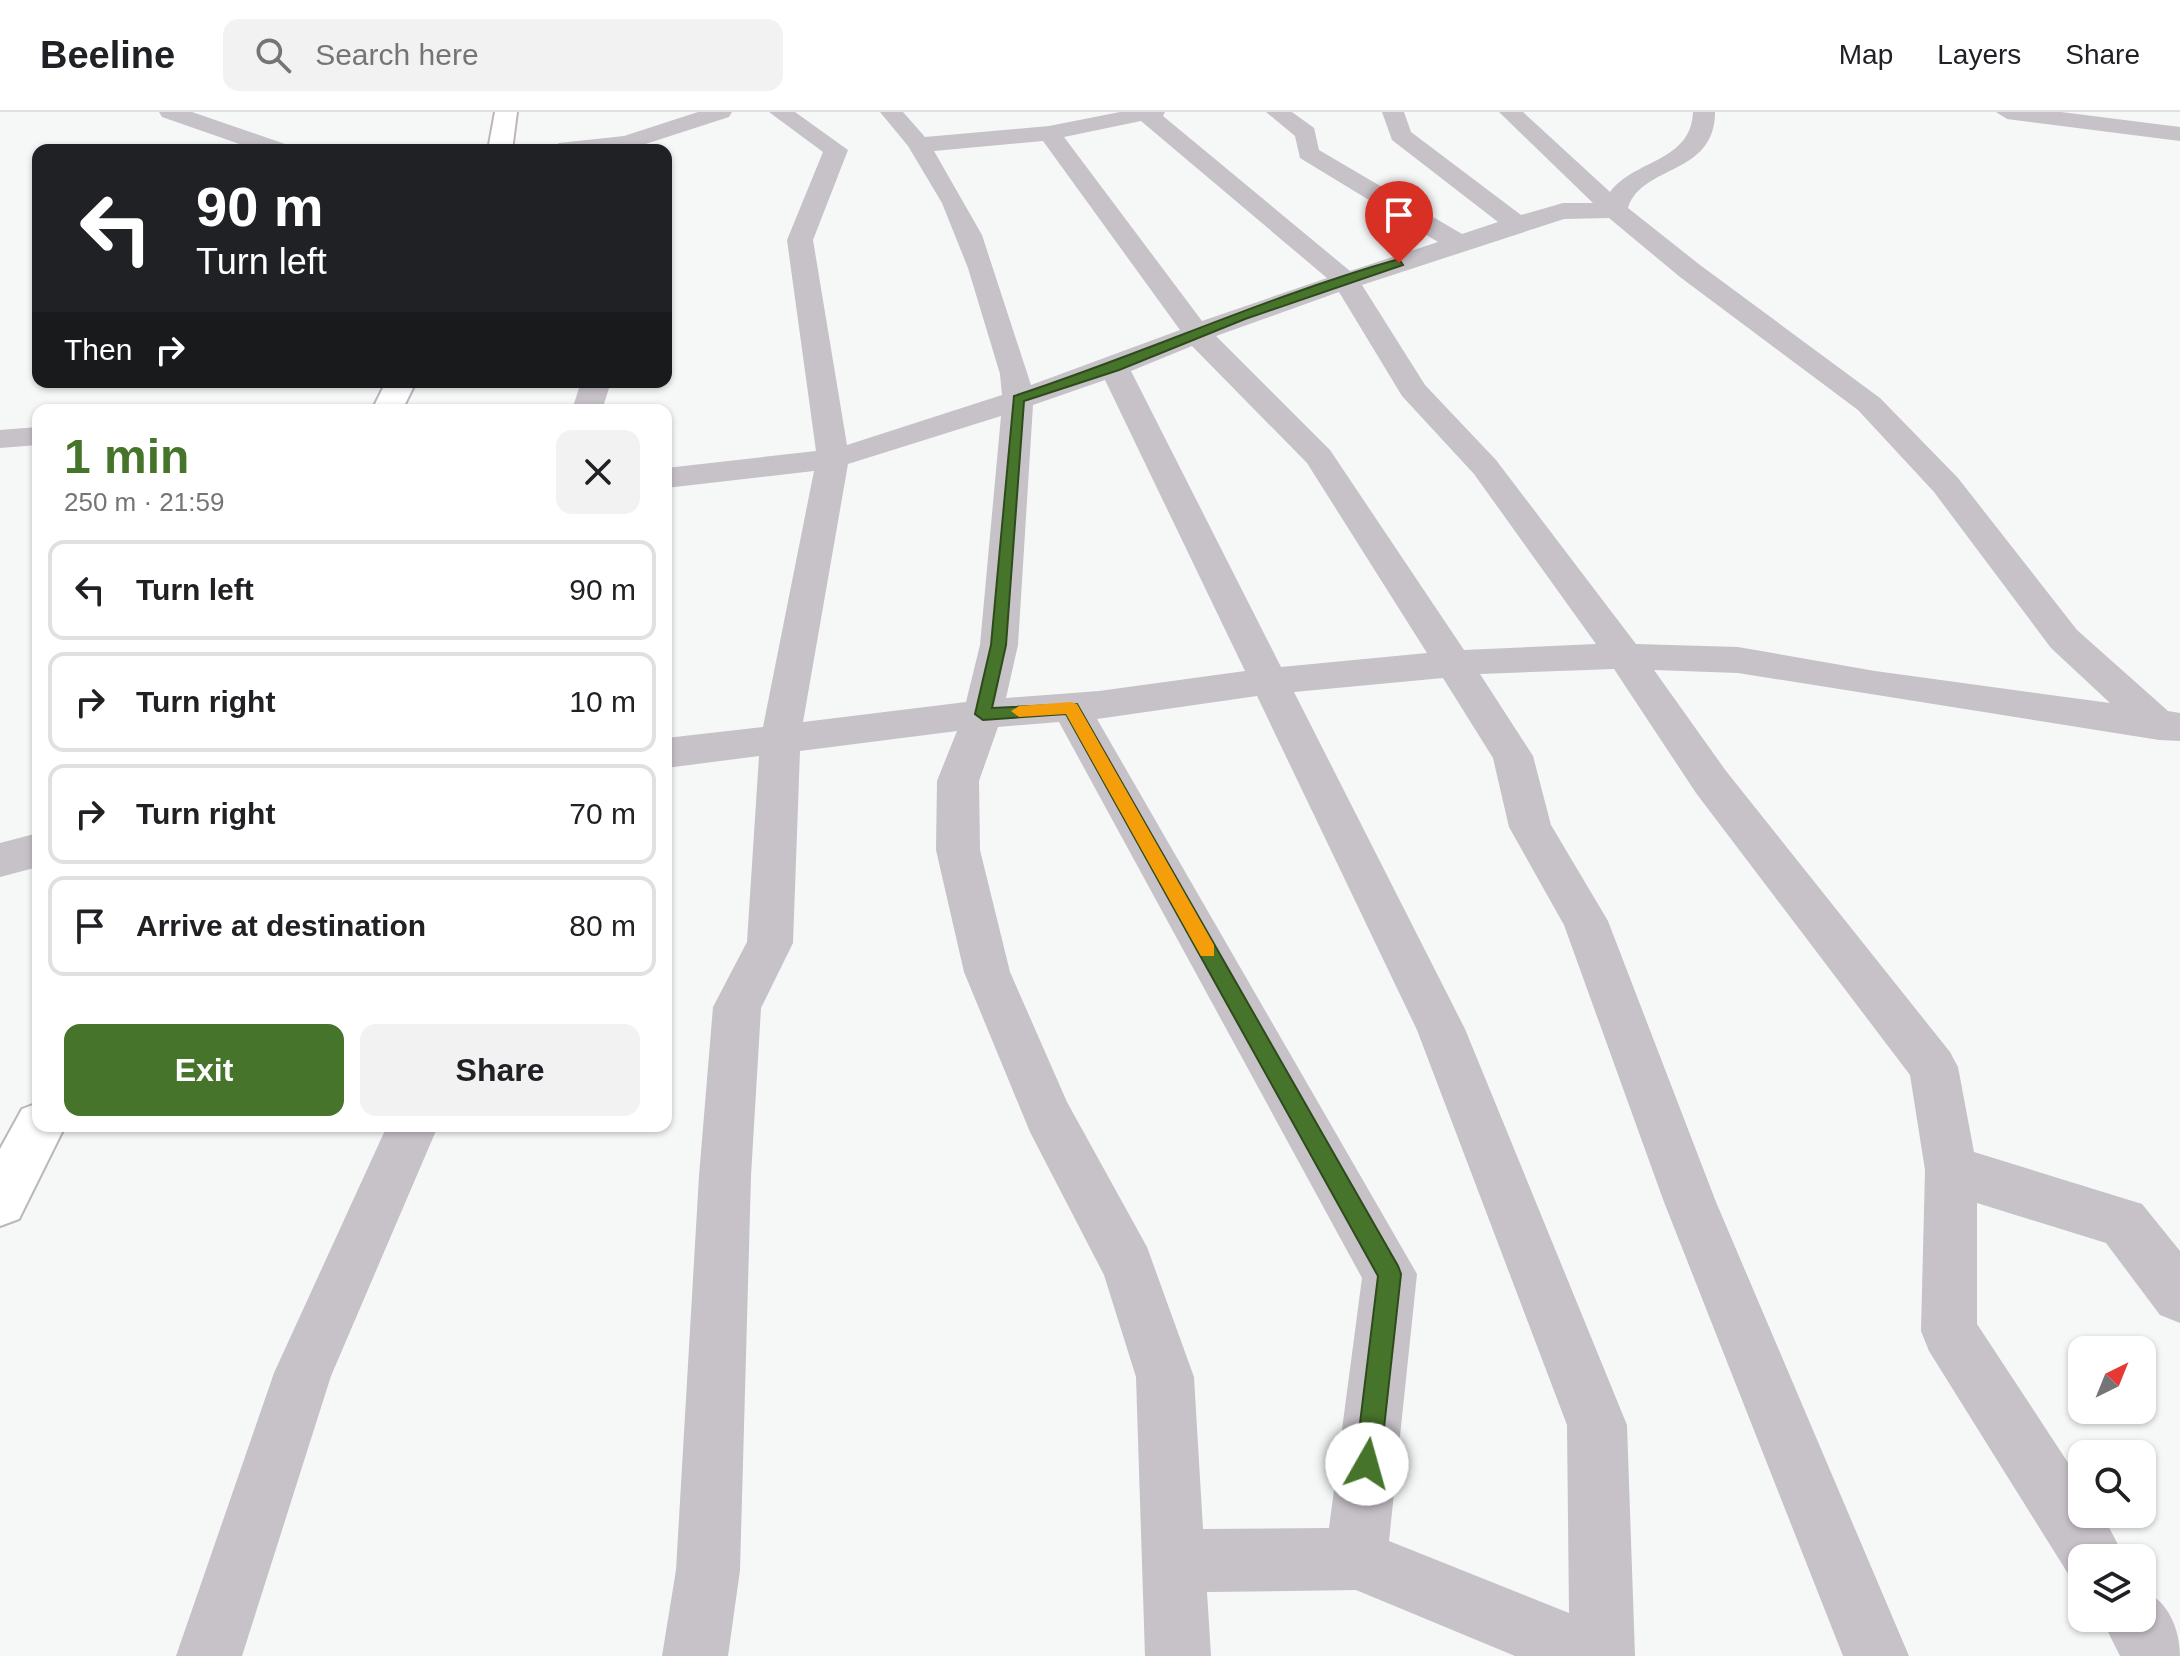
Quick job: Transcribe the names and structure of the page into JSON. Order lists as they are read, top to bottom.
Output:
{
  "north": "top right",
  "page": {
    "header": "Beeline",
    "search": "Search here",
    "nav": ["Map", "Layers", "Share"],
    "turn": ["90 m", "Turn left"],
    "then": "Then",
    "heading": ["1 min", "250 m · 21:59"],
    "list": [
      {
        "name": "Turn left",
        "value": "90 m"
      },
      {
        "name": "Turn right",
        "value": "10 m"
      },
      {
        "name": "Turn right",
        "value": "70 m"
      },
      {
        "name": "Arrive at destination",
        "value": "80 m"
      }
    ],
    "buttons": ["Exit", "Share"]
  }
}
